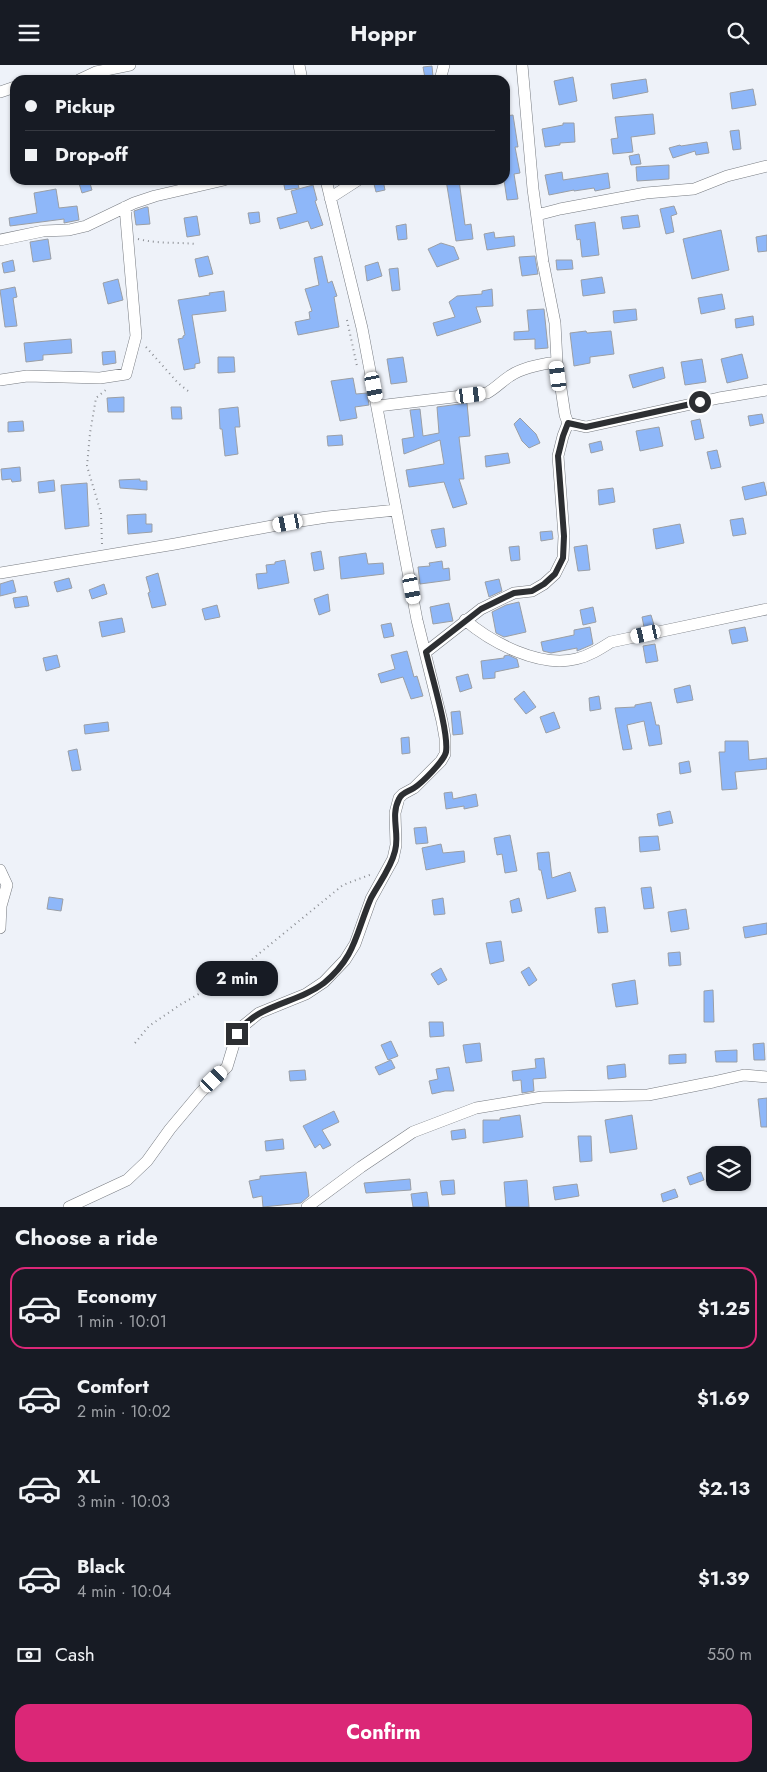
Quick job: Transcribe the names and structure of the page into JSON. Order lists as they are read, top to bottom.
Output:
{
  "page": {
    "header": "Hoppr",
    "banner": ["Pickup", "Drop-off"],
    "bubble": "2 min",
    "heading": "Choose a ride",
    "list": [
      {
        "name": "Economy",
        "note": "1 min · 10:01",
        "value": "$1.25"
      },
      {
        "name": "Comfort",
        "note": "2 min · 10:02",
        "value": "$1.69"
      },
      {
        "name": "XL",
        "note": "3 min · 10:03",
        "value": "$2.13"
      },
      {
        "name": "Black",
        "note": "4 min · 10:04",
        "value": "$1.39"
      }
    ],
    "pay": ["Cash", "550 m"],
    "buttons": "Confirm"
  }
}
